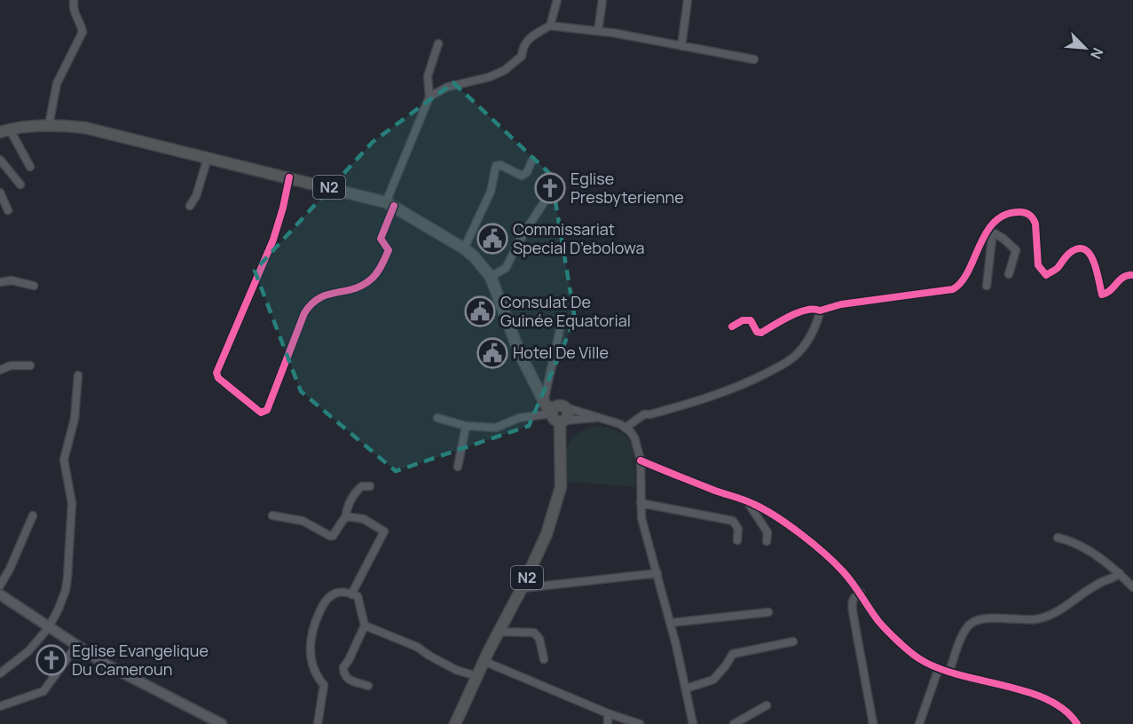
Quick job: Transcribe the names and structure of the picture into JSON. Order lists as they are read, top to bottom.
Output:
{
  "streets": {
    "highway": ["N2"]
  },
  "places": {
    "church": ["Eglise Presbyterienne", "Eglise Evangelique Du Cameroun"],
    "public building": ["Commissariat Special D’ebolowa", "Consulat De Guinée Equatorial", "Hotel De Ville"]
  },
  "north": "bottom right"
}
